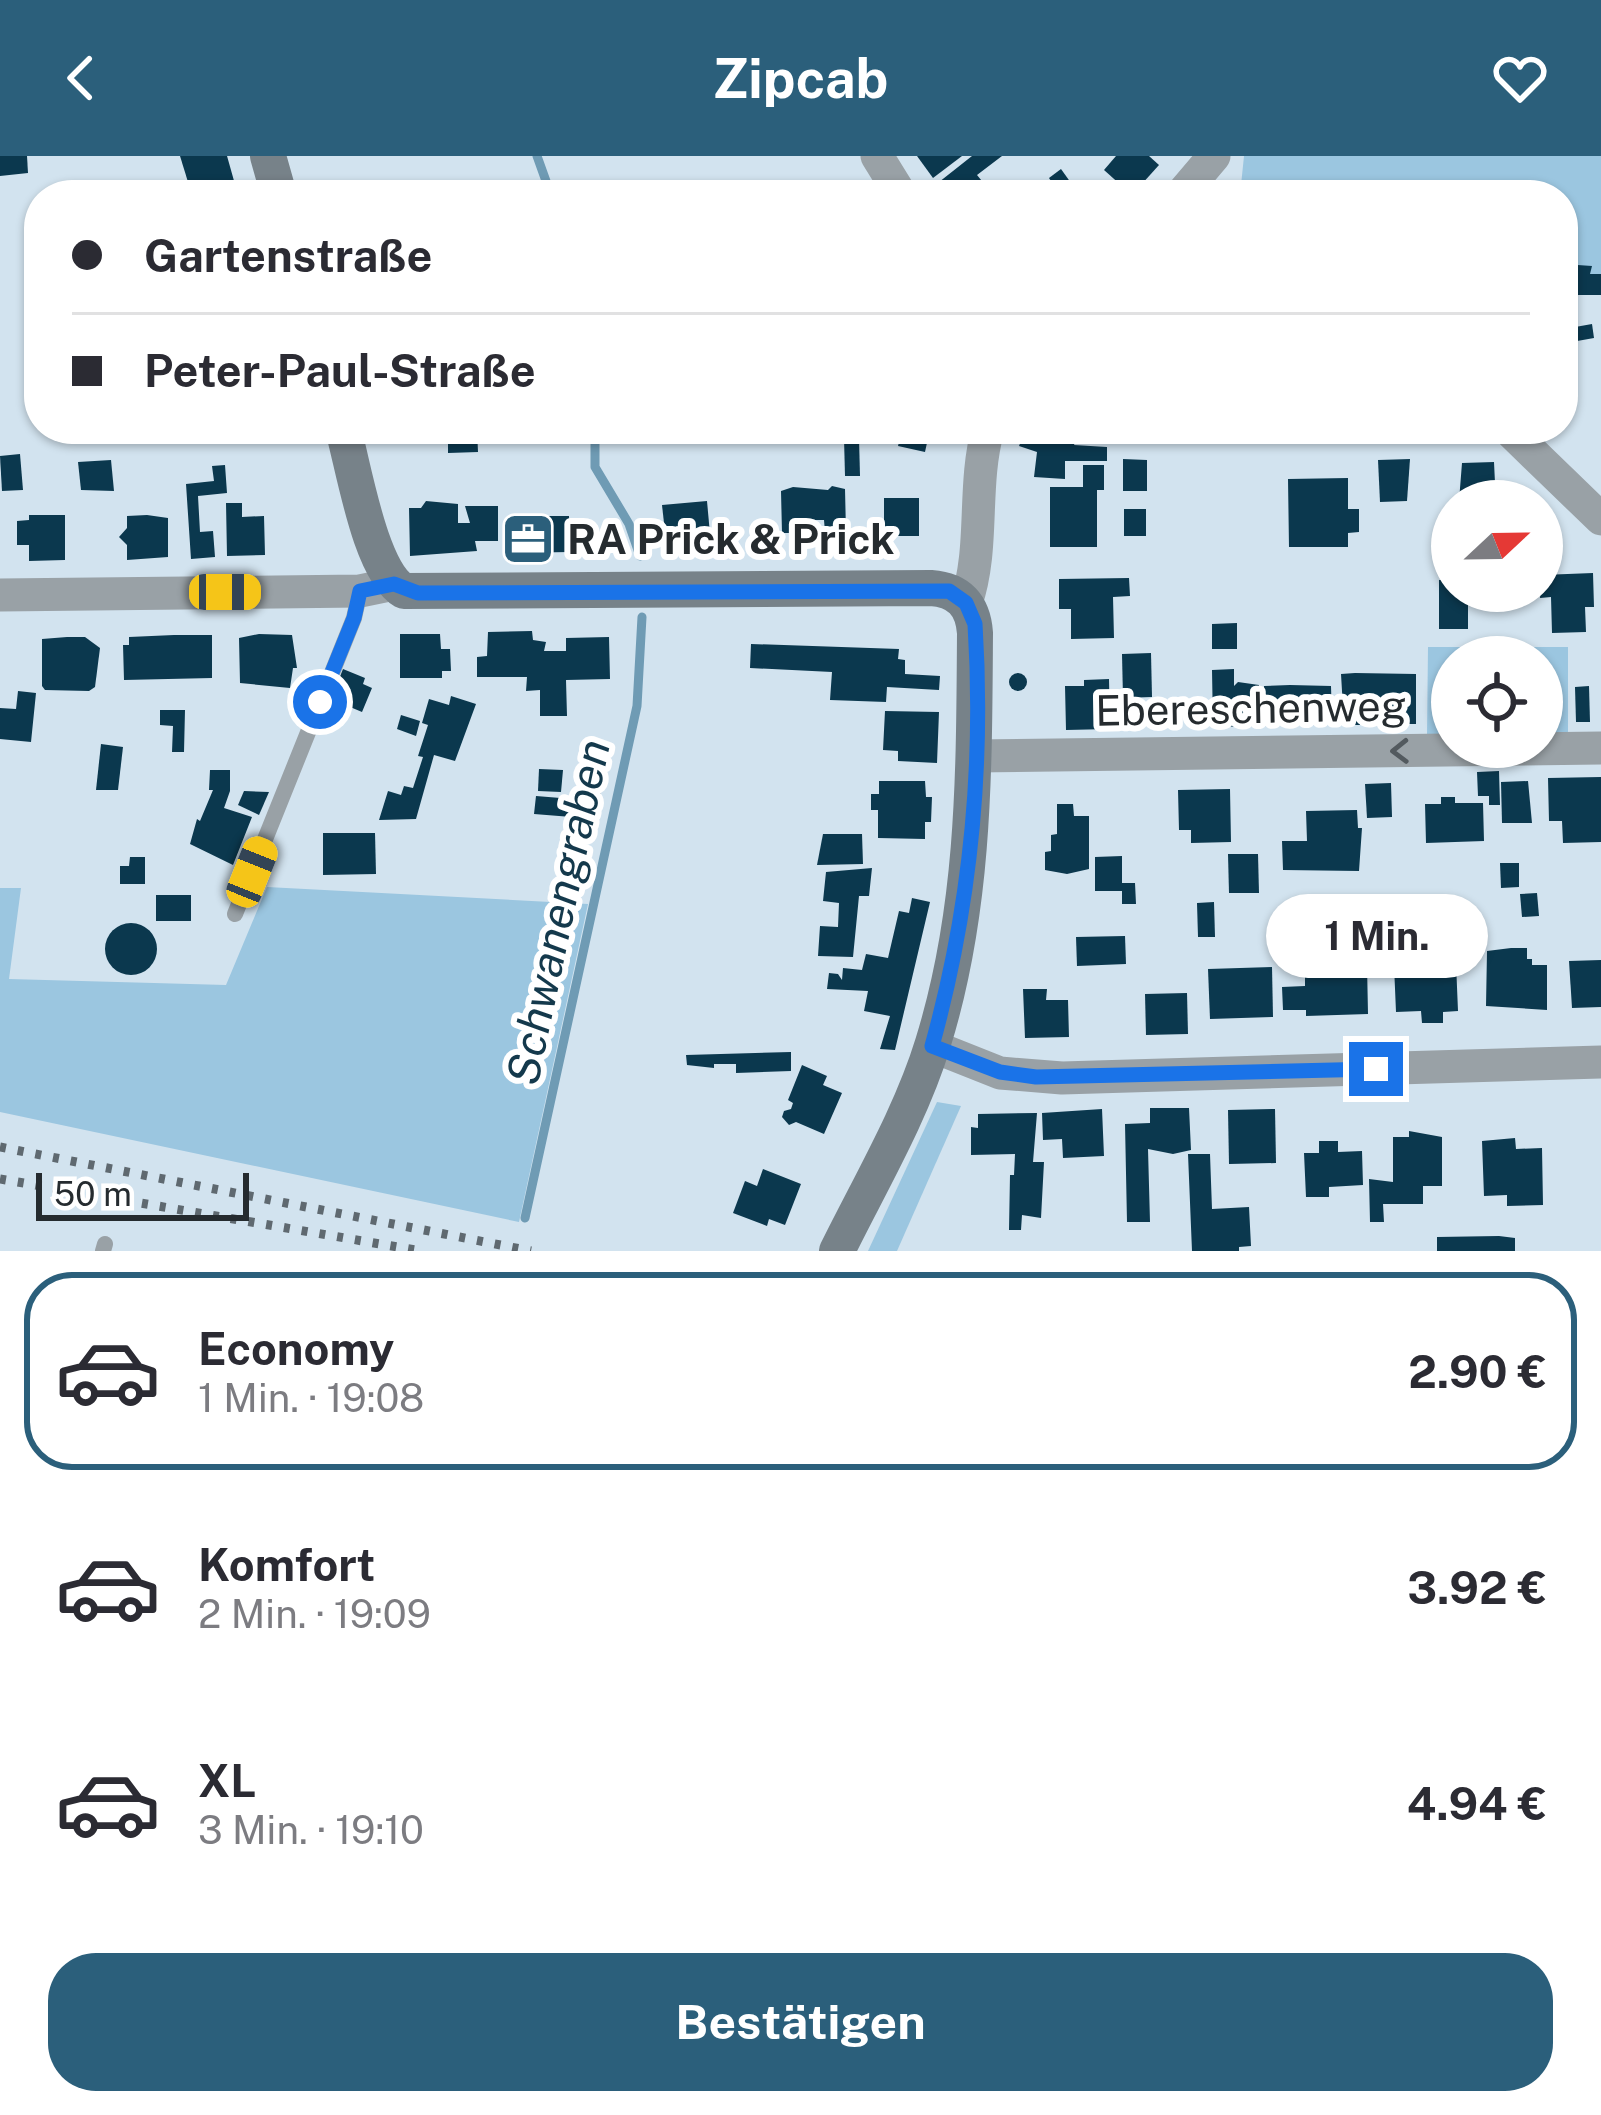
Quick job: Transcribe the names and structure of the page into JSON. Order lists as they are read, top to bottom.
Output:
{
  "streets": {
    "street": ["Ebereschenweg"]
  },
  "one_way": ["Ebereschenweg"],
  "water": ["Schwanengraben"],
  "places": {
    "office": ["RA Prick & Prick"]
  },
  "scale_bar": "50 m",
  "north": "right",
  "page": {
    "header": "Zipcab",
    "banner": ["Gartenstraße", "Peter-Paul-Straße"],
    "bubble": "1 Min.",
    "scale": "50 m",
    "list": [
      {
        "name": "Economy",
        "note": "1 Min. · 19:08",
        "value": "2.90 €"
      },
      {
        "name": "Komfort",
        "note": "2 Min. · 19:09",
        "value": "3.92 €"
      },
      {
        "name": "XL",
        "note": "3 Min. · 19:10",
        "value": "4.94 €"
      }
    ],
    "buttons": "Bestätigen"
  }
}
